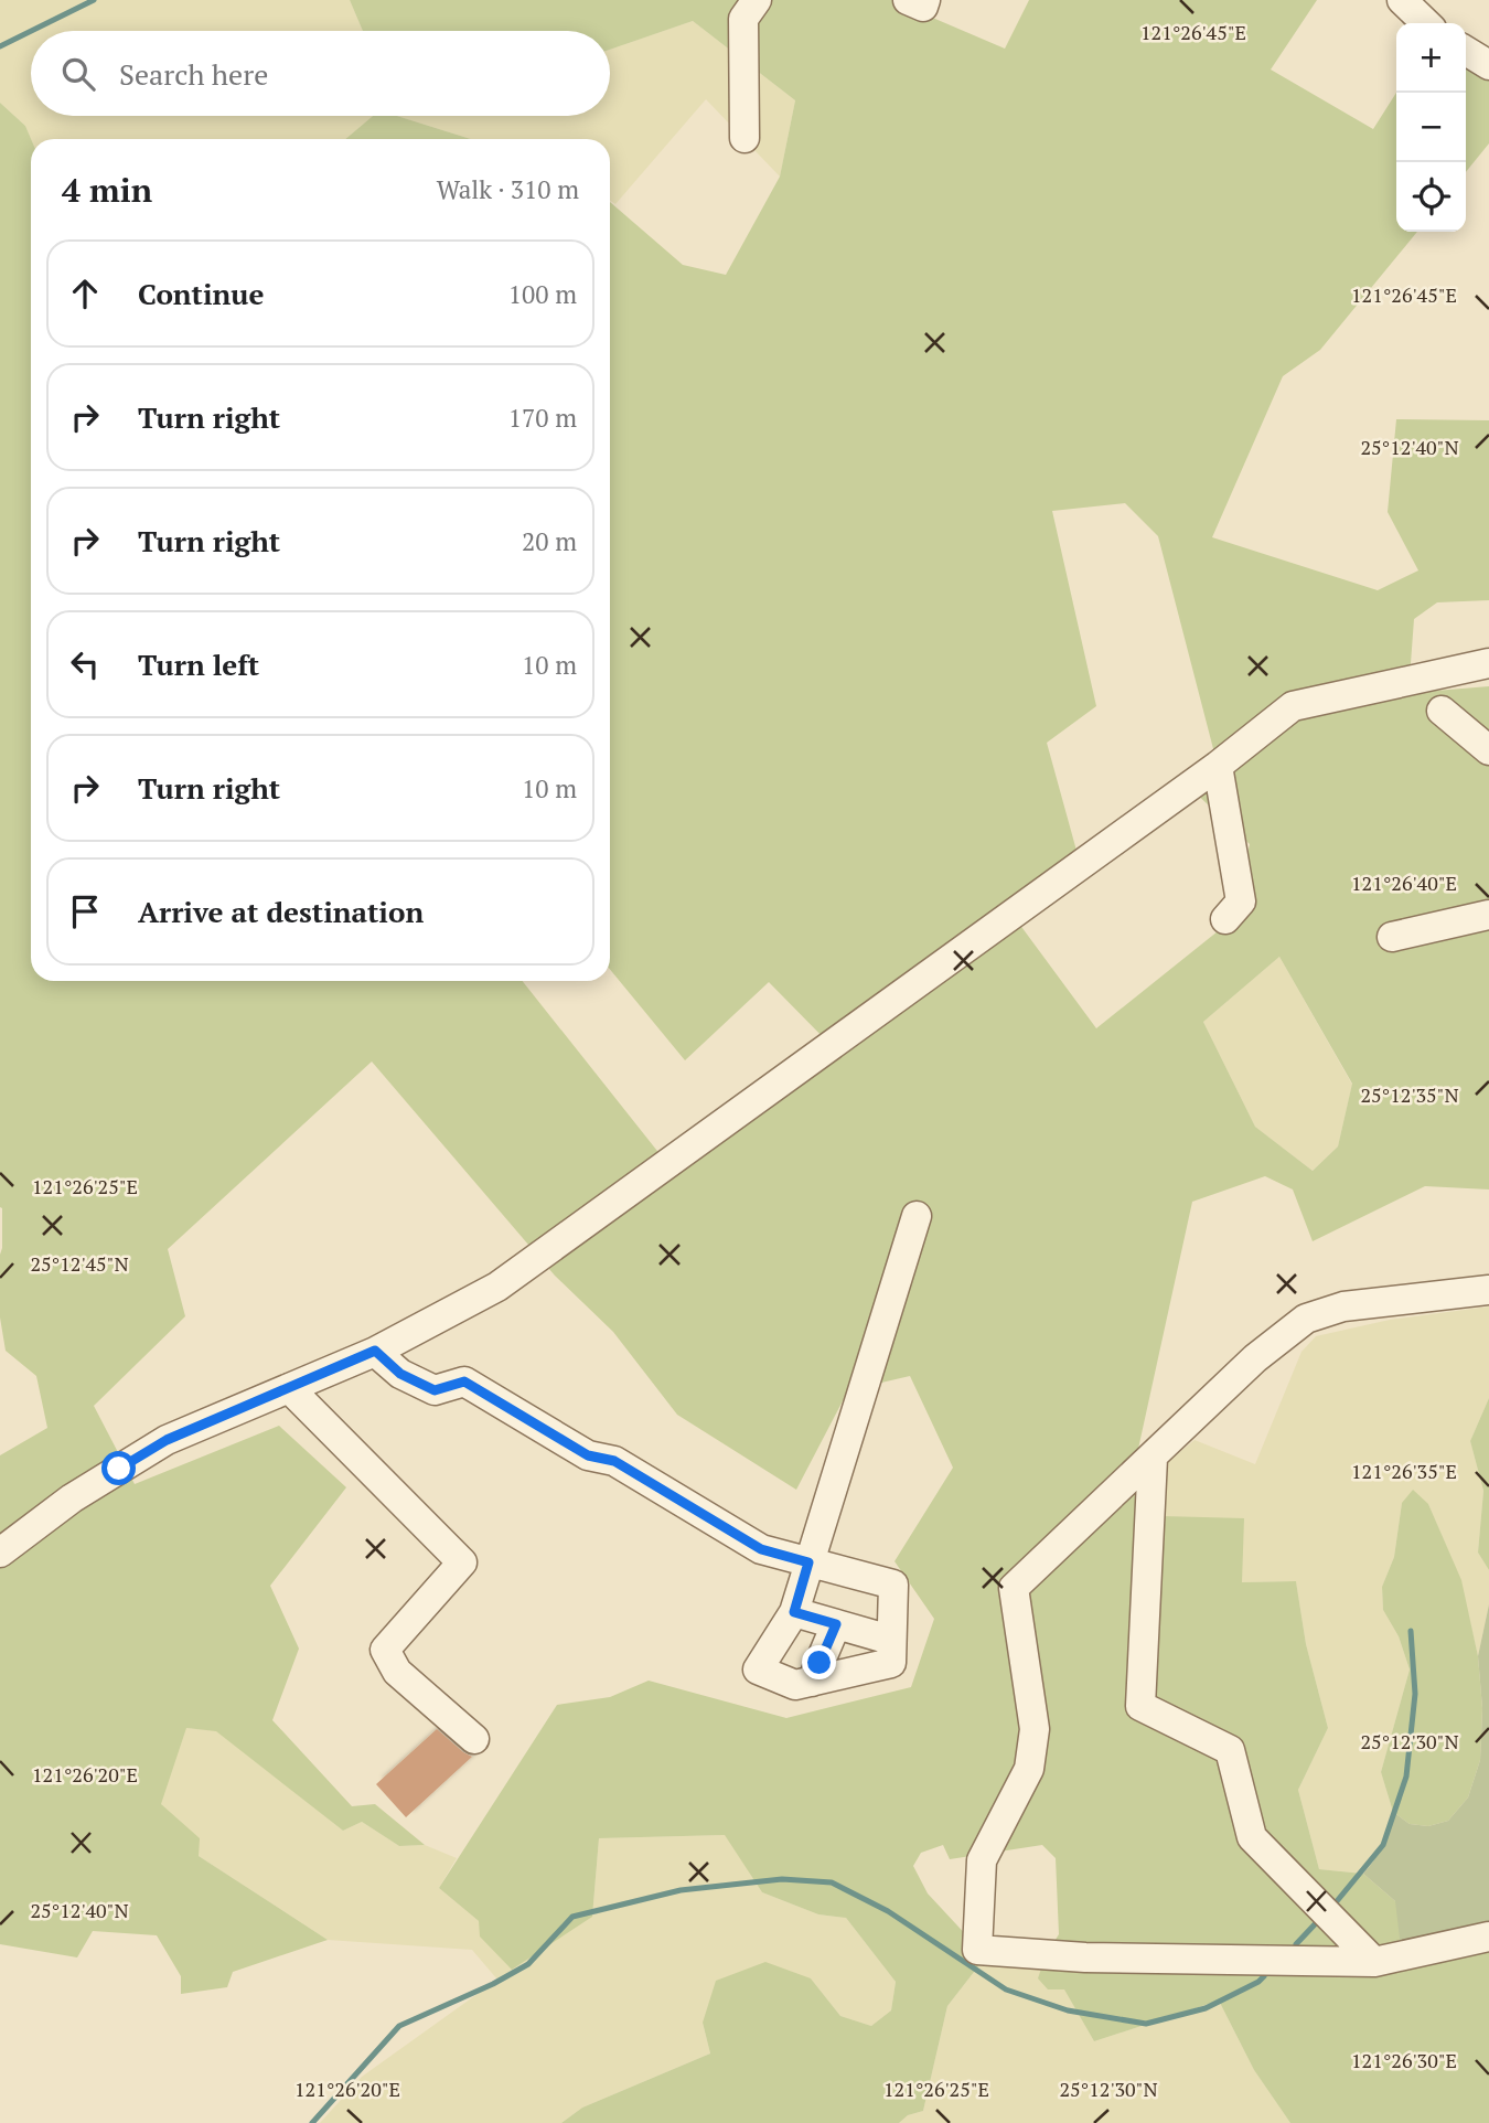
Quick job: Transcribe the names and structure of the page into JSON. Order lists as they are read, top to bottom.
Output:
{
  "page": {
    "map_buttons": ["+", "−"],
    "search": "Search here",
    "heading": ["4 min", "Walk · 310 m"],
    "list": [
      ["Continue", "100 m"],
      ["Turn right", "170 m"],
      ["Turn right", "20 m"],
      ["Turn left", "10 m"],
      ["Turn right", "10 m"],
      "Arrive at destination"
    ]
  },
  "coordinates": [
    "121°26'45\"E",
    "25°12'40\"N",
    "121°26'40\"E",
    "25°12'35\"N",
    "121°26'25\"E",
    "25°12'45\"N",
    "121°26'35\"E",
    "25°12'30\"N",
    "121°26'20\"E",
    "121°26'30\"E"
  ]
}
